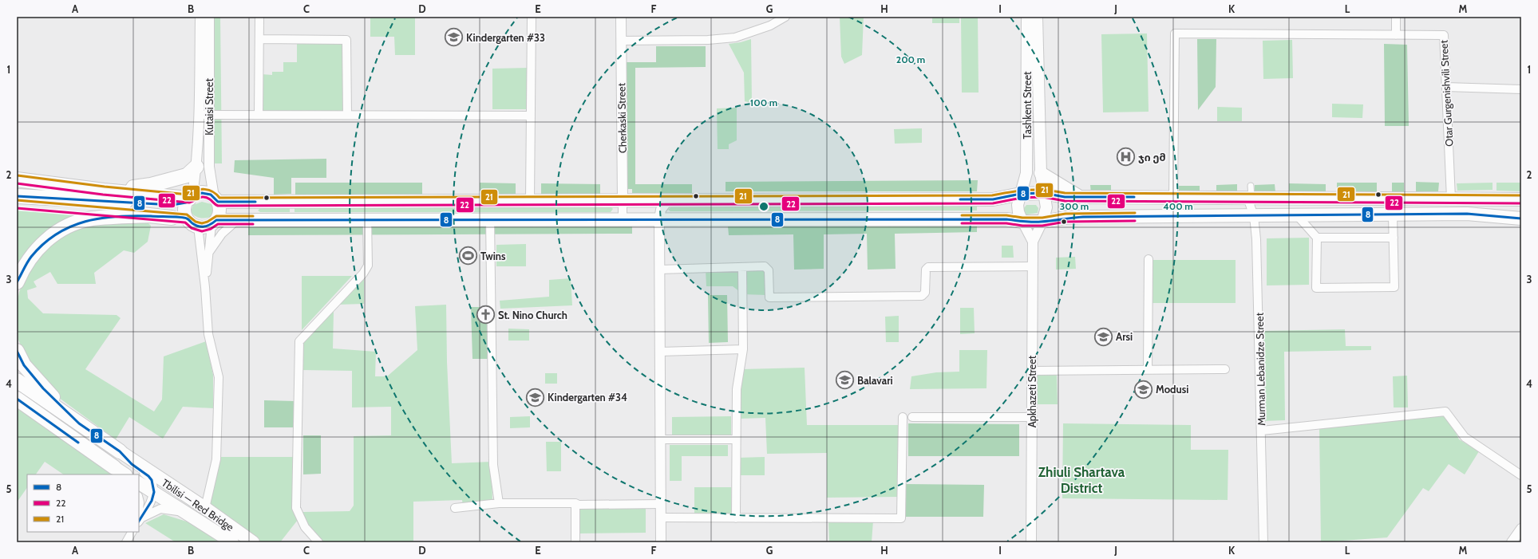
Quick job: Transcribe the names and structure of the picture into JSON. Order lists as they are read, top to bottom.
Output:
{
  "streets": {
    "highway": ["Tbilisi — Red Bridge"],
    "main road": ["Tashkent Street"],
    "street": [
      "Otar Gurgenishvili Street",
      "Kutaisi Street",
      "Cherkaski Street",
      "Murman Lebanidze Street",
      "Apkhazeti Street"
    ]
  },
  "crossings": [
    ["Tashkent Street", "Apkhazeti Street"]
  ],
  "districts": ["Zhiuli Shartava District"],
  "places": {
    "school or university": [
      "Kindergarten #33",
      "Arsi",
      "Balavari",
      "Modusi",
      "Kindergarten #34"
    ],
    "hospital": ["ჯი ემ"],
    "sports": ["Twins"],
    "church": ["St. Nino Church"]
  },
  "lines": ["transit line 21", "transit line 22", "transit line 8"],
  "legend": ["8", "22", "21"],
  "grid": {
    "columns": [
      "A",
      "B",
      "C",
      "D",
      "E",
      "F",
      "G",
      "H",
      "I",
      "J",
      "K",
      "L",
      "M"
    ],
    "rows": [
      "1",
      "2",
      "3",
      "4",
      "5"
    ]
  },
  "rings": [
    "200 m",
    "100 m",
    "300 m",
    "400 m"
  ]
}
